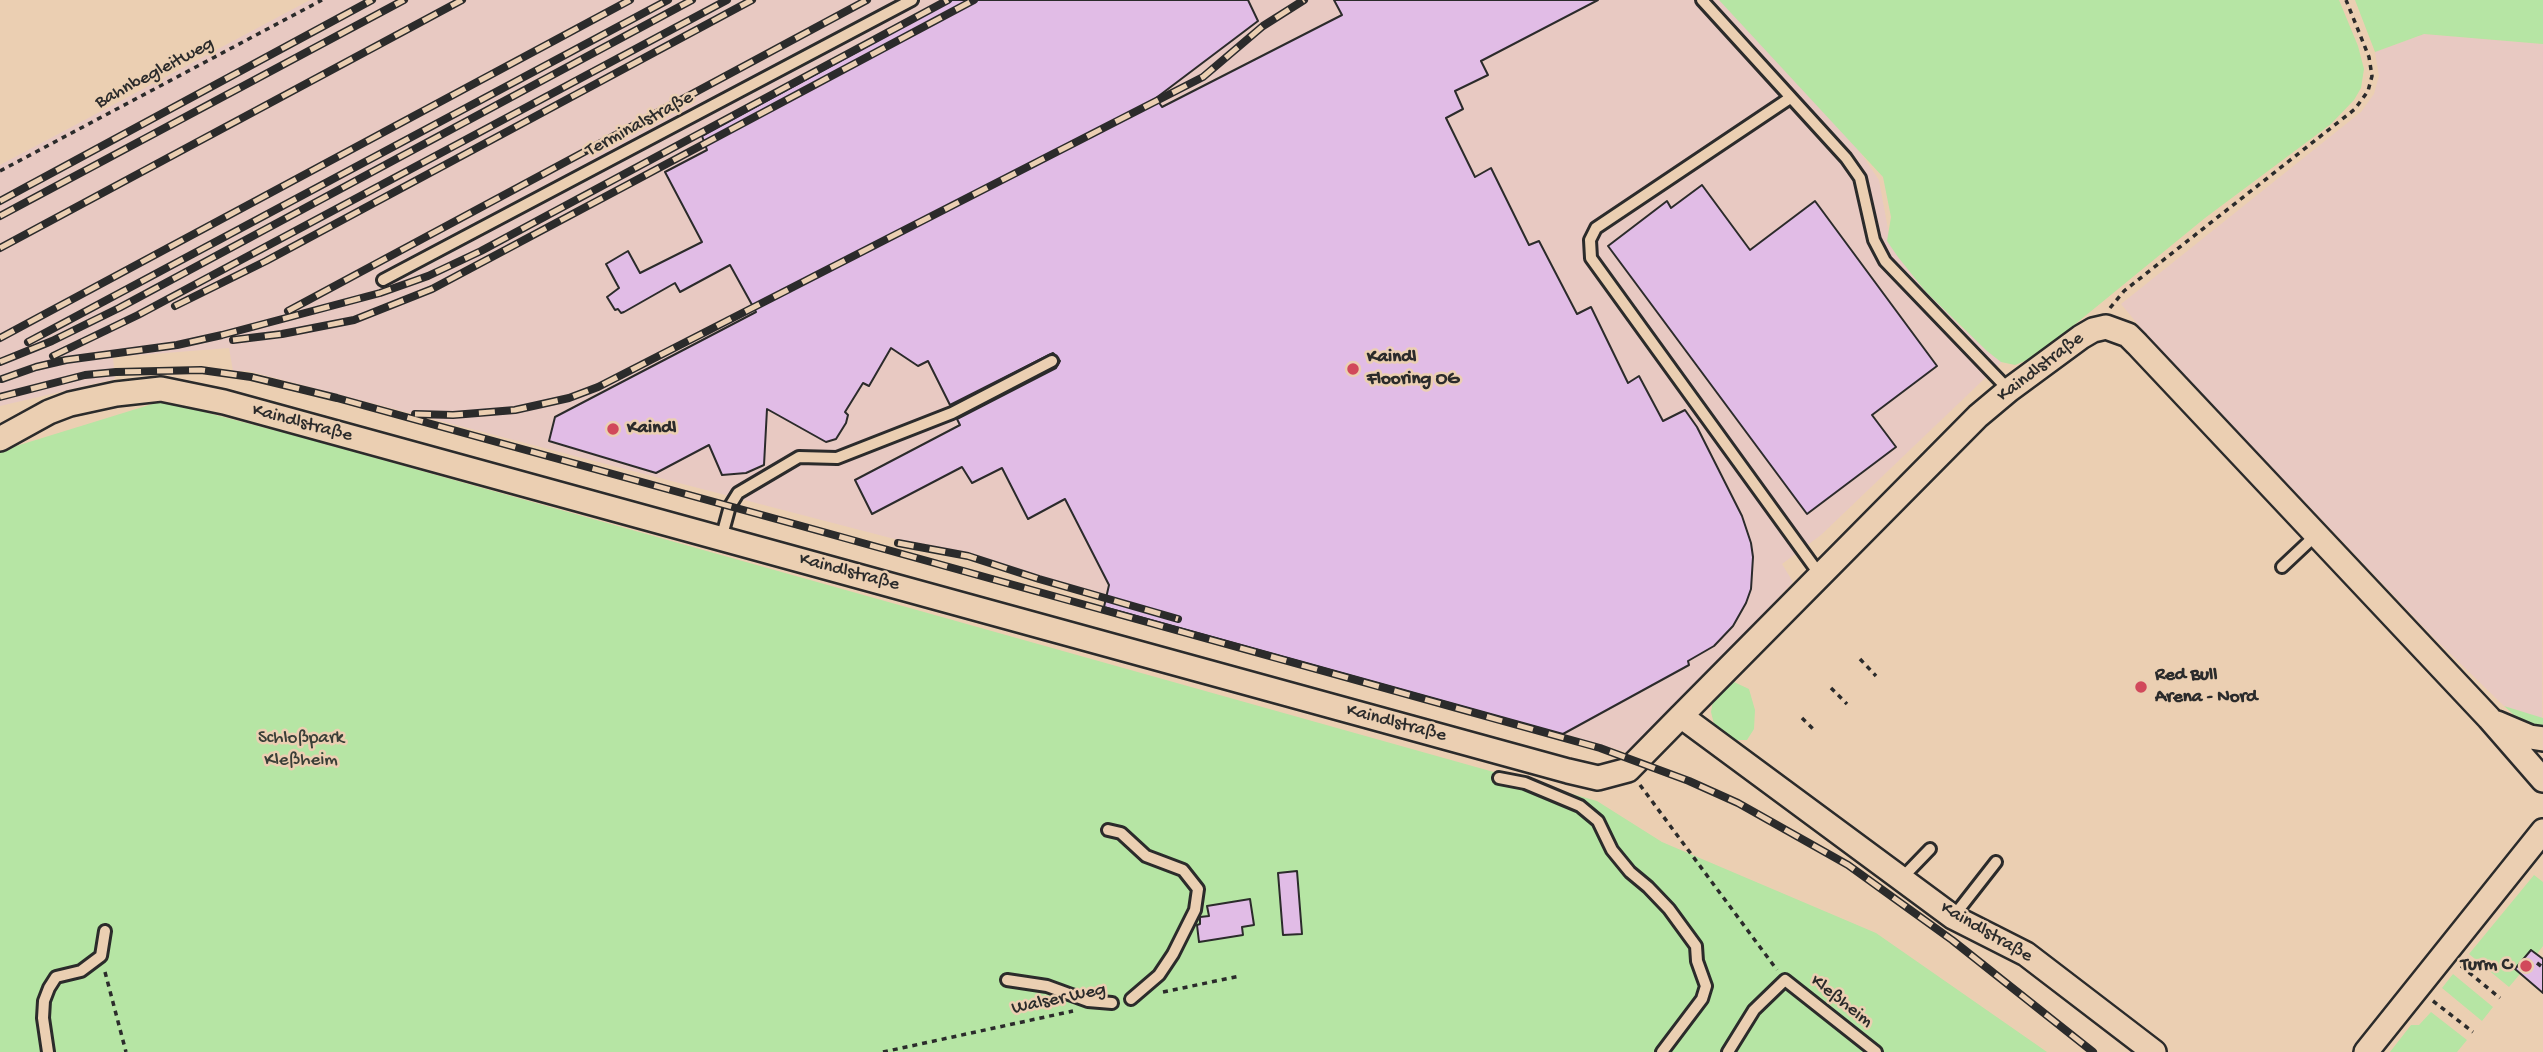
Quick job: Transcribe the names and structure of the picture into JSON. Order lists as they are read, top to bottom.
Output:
{
  "streets": {
    "street": ["Kaindlstraße"],
    "lane": ["Terminalstraße", "Kleßheim"],
    "path": ["Bahnbegleitweg", "Walser Weg"]
  },
  "parks": ["Schloßpark Kleßheim"],
  "places": [
    "Kaindl Flooring OG",
    "Kaindl",
    "Red Bull Arena - Nord",
    "Turm C"
  ]
}
